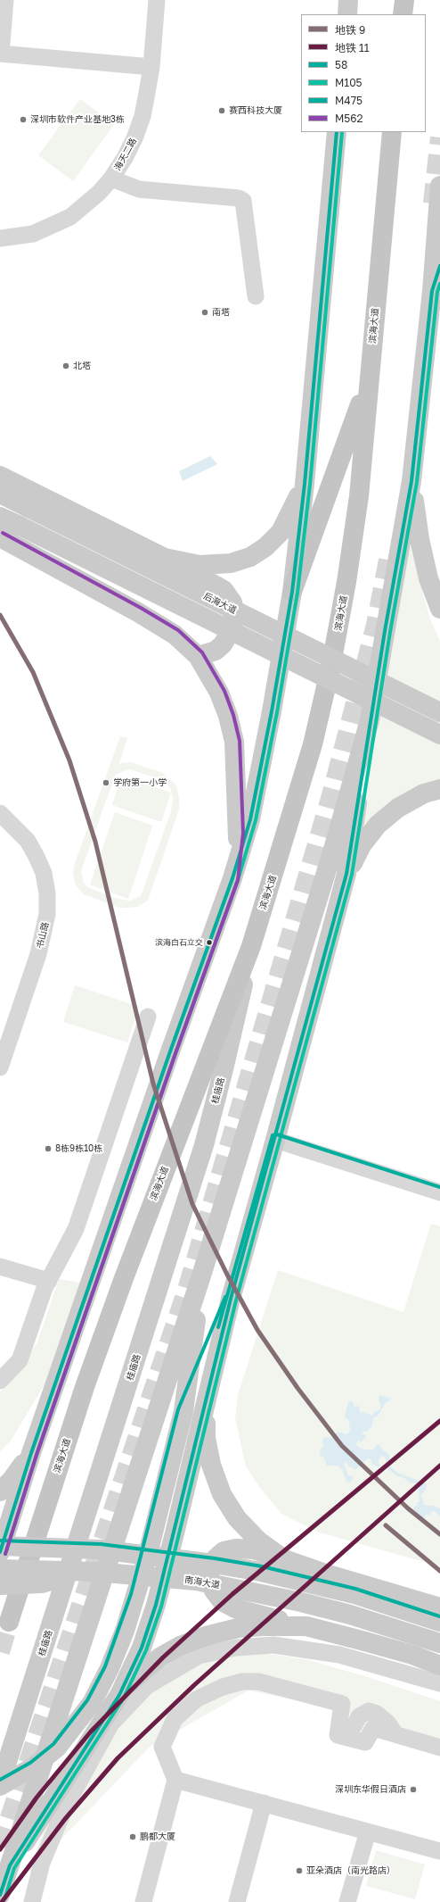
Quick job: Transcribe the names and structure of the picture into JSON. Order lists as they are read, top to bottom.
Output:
{
  "streets": {
    "highway": ["滨海大道"],
    "main road": ["后海大道", "桂庙路", "南海大道"],
    "street": ["海天二路", "书山路"]
  },
  "crossings": [
    ["滨海大道", "桂庙路"]
  ],
  "places": [
    "赛西科技大厦",
    "深圳市软件产业基地3栋",
    "南塔",
    "北塔",
    "学府第一小学",
    "滨海白石立交",
    "8栋9栋10栋",
    "深圳东华假日酒店",
    "鹏都大厦",
    "亚朵酒店（南光路店）"
  ],
  "lines": [
    "transit line 58",
    "transit line M105",
    "transit line M562",
    "metro line 9",
    "transit line M475",
    "metro line 11"
  ],
  "legend": [
    "地铁 9",
    "地铁 11",
    "58",
    "M105",
    "M475",
    "M562"
  ]
}
